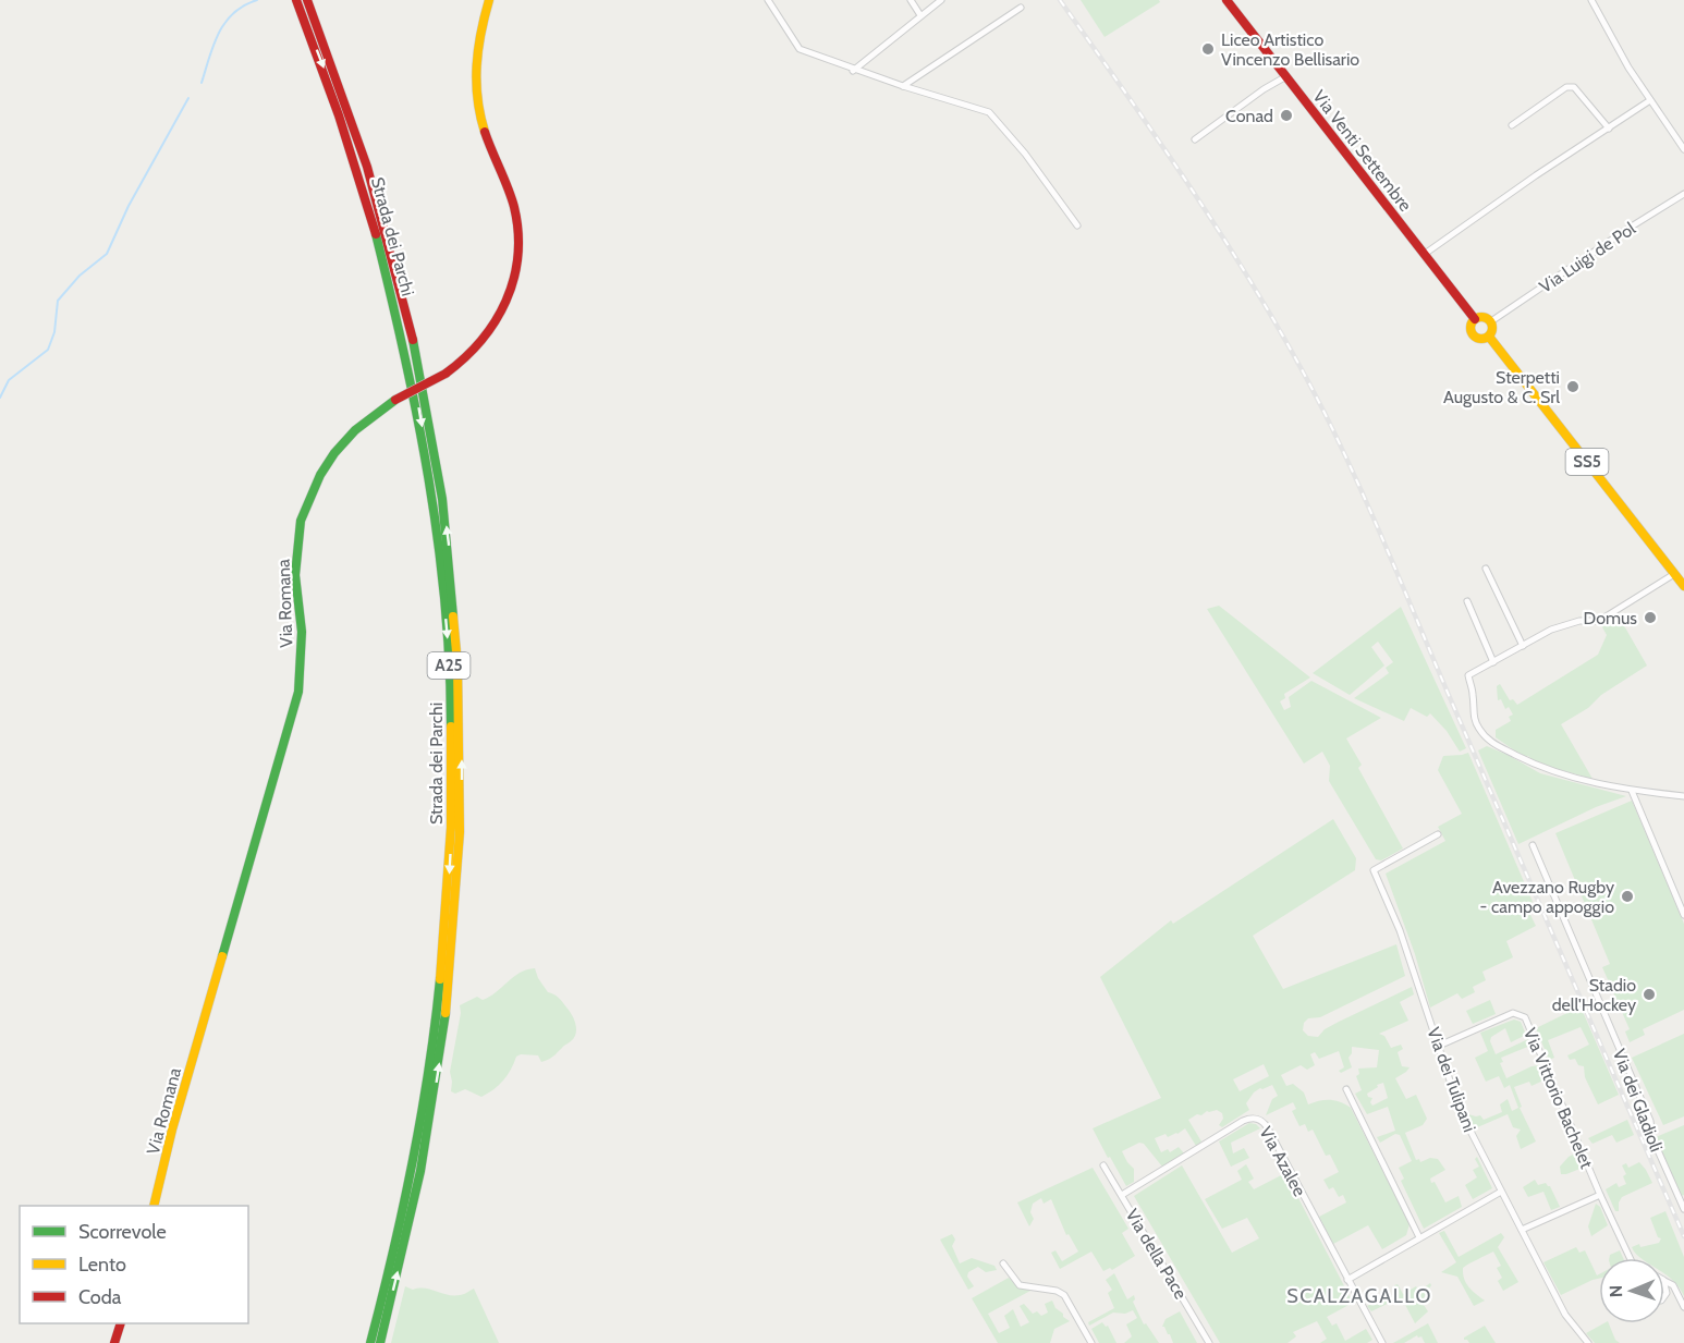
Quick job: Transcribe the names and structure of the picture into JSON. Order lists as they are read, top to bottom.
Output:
{
  "streets": {
    "main road": [
      "Via Venti Settembre",
      "Strada dei Parchi",
      "SS5",
      "Via Romana",
      "A25"
    ],
    "street": [
      "Via Luigi de Pol",
      "Via dei Tulipani",
      "Via Vittorio Bachelet",
      "Via dei Gladioli",
      "Via Azalee",
      "Via della Pace"
    ]
  },
  "crossings": [
    ["Via Venti Settembre", "Via Luigi de Pol"],
    ["Via Venti Settembre", "SS5"],
    ["Via Luigi de Pol", "SS5"],
    ["Via dei Tulipani", "Via Vittorio Bachelet"],
    ["Via Azalee", "Via della Pace"]
  ],
  "districts": ["SCALZAGALLO"],
  "places": [
    "Liceo Artistico Vincenzo Bellisario",
    "Conad",
    "Sterpetti Augusto & C. Srl",
    "Domus",
    "Avezzano Rugby - campo appoggio",
    "Stadio dell'Hockey"
  ],
  "legend": ["Scorrevole", "Lento", "Coda"],
  "north": "left"
}
